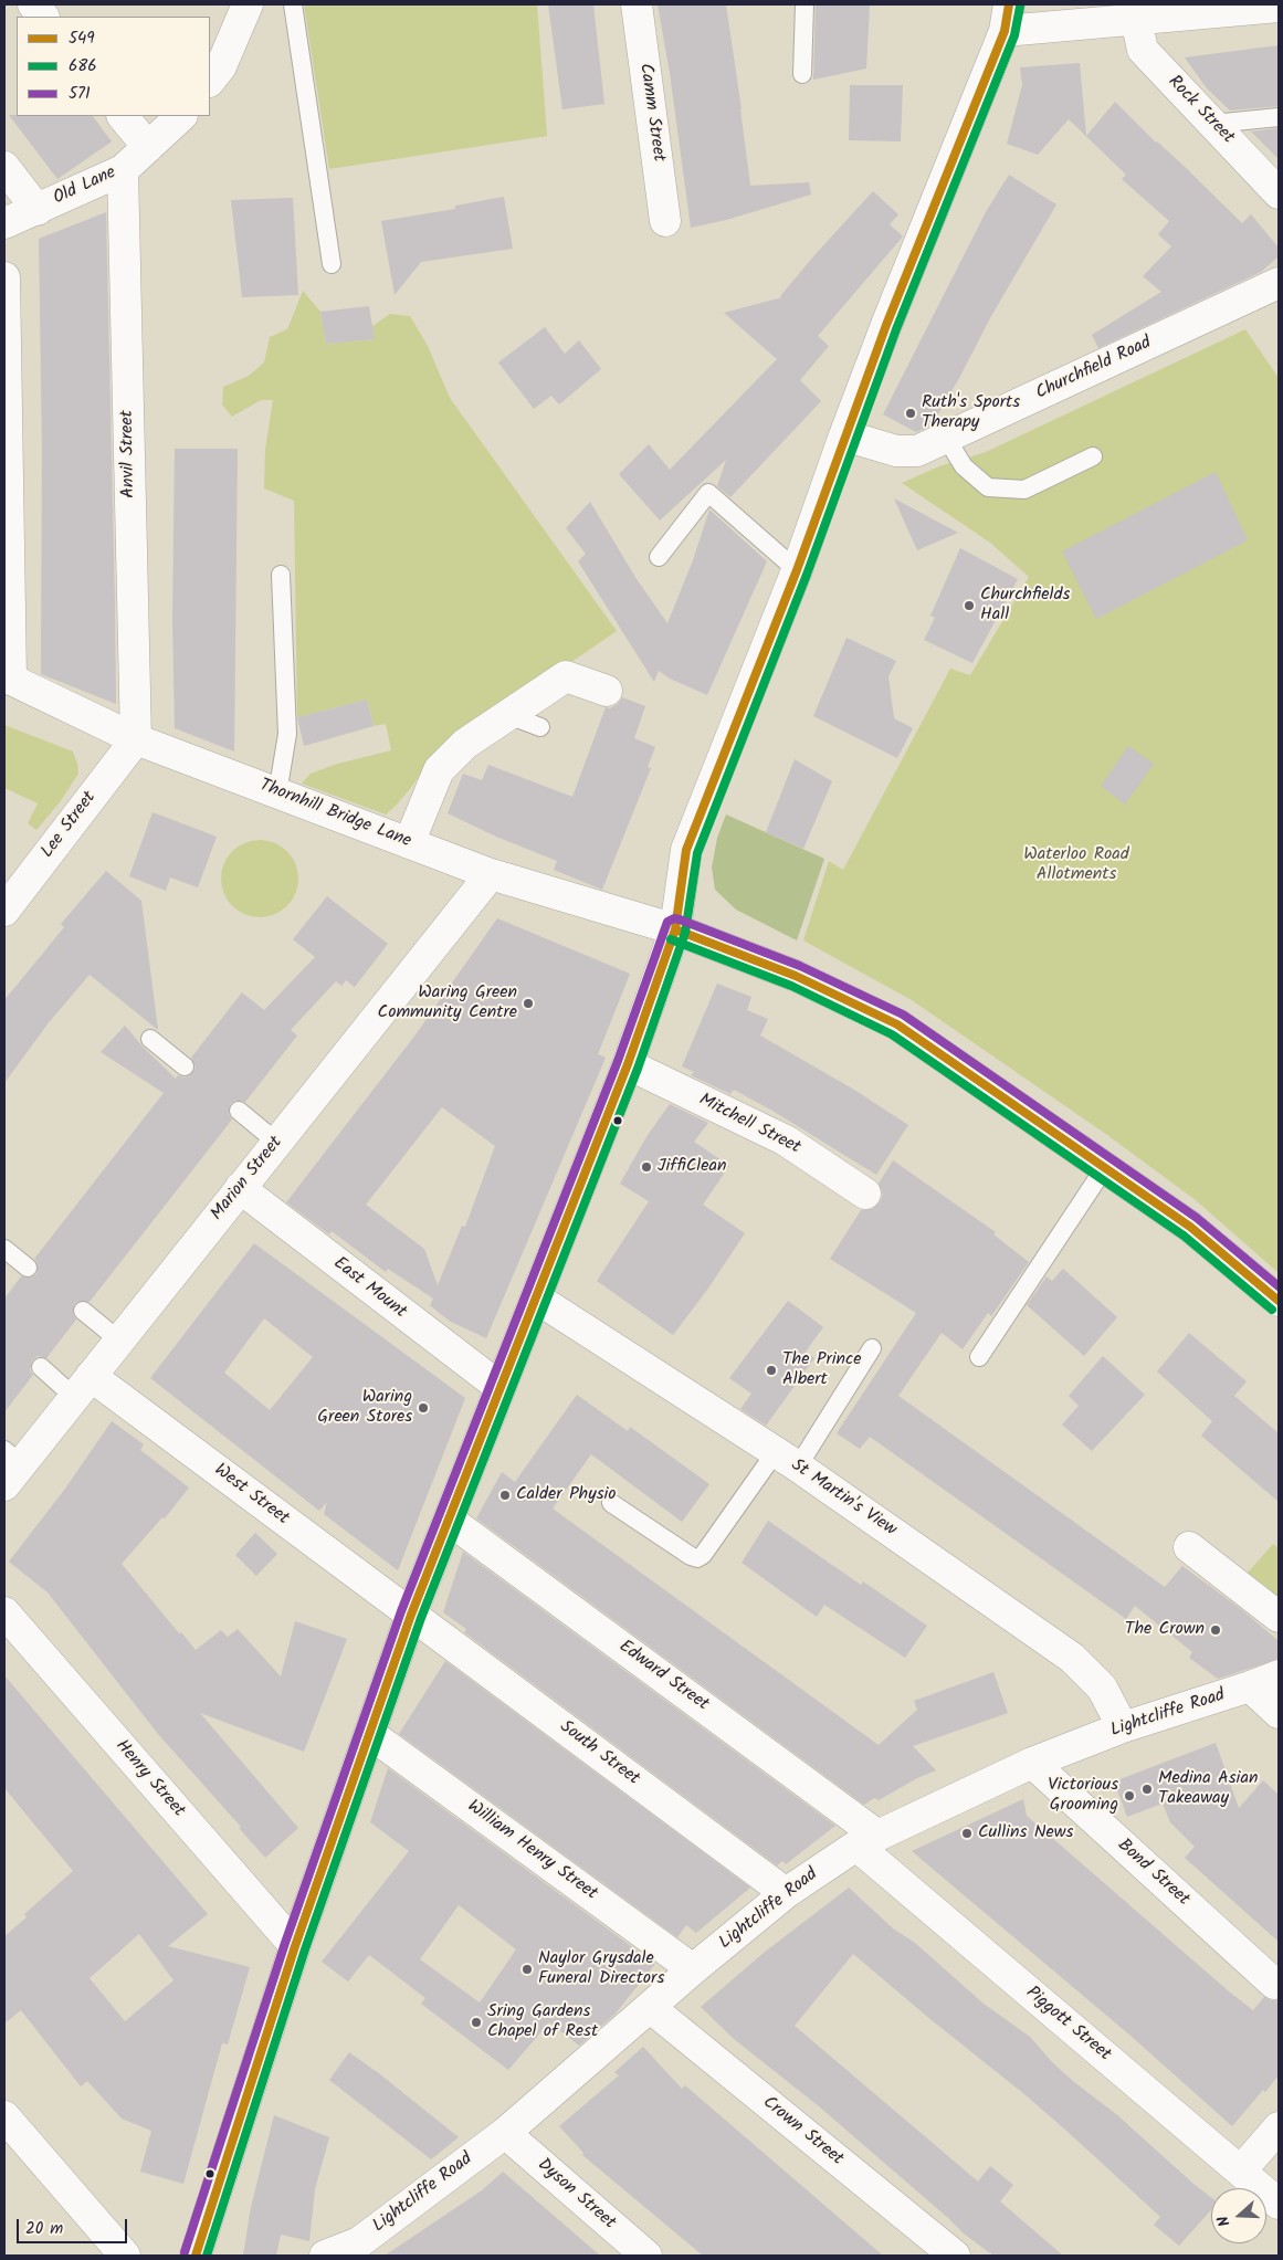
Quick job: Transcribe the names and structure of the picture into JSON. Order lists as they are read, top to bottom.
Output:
{
  "streets": {
    "street": [
      "Rock Street",
      "Camm Street",
      "Old Lane",
      "Churchfield Road",
      "Anvil Street",
      "Thornhill Bridge Lane",
      "Lee Street",
      "Mitchell Street",
      "Marion Street",
      "East Mount",
      "West Street",
      "St Martin's View",
      "Edward Street",
      "Lightcliffe Road",
      "South Street",
      "Henry Street",
      "William Henry Street",
      "Bond Street",
      "Piggott Street",
      "Crown Street",
      "Dyson Street"
    ]
  },
  "crossings": [
    ["Old Lane", "Anvil Street"],
    ["Anvil Street", "Thornhill Bridge Lane"],
    ["Anvil Street", "Lee Street"],
    ["Thornhill Bridge Lane", "Lee Street"],
    ["Thornhill Bridge Lane", "Marion Street"],
    ["Marion Street", "East Mount"],
    ["Marion Street", "West Street"],
    ["West Street", "South Street"],
    ["St Martin's View", "Lightcliffe Road"],
    ["Edward Street", "Lightcliffe Road"],
    ["Edward Street", "Piggott Street"],
    ["Lightcliffe Road", "South Street"],
    ["Lightcliffe Road", "William Henry Street"],
    ["Lightcliffe Road", "Bond Street"],
    ["Lightcliffe Road", "Piggott Street"],
    ["Lightcliffe Road", "Crown Street"],
    ["Lightcliffe Road", "Dyson Street"]
  ],
  "parks": ["Waterloo Road Allotments"],
  "places": [
    "Ruth's Sports Therapy",
    "Churchfields Hall",
    "Waring Green Community Centre",
    "JiffiClean",
    "The Prince Albert",
    "Waring Green Stores",
    "Calder Physio",
    "The Crown",
    "Medina Asian Takeaway",
    "Victorious Grooming",
    "Cullins News",
    "Naylor Grysdale Funeral Directors",
    "Sring Gardens Chapel of Rest"
  ],
  "lines": ["transit line 549", "transit line 686", "transit line 571"],
  "legend": ["549", "686", "571"],
  "scale_bar": "20 m",
  "north": "left"
}
